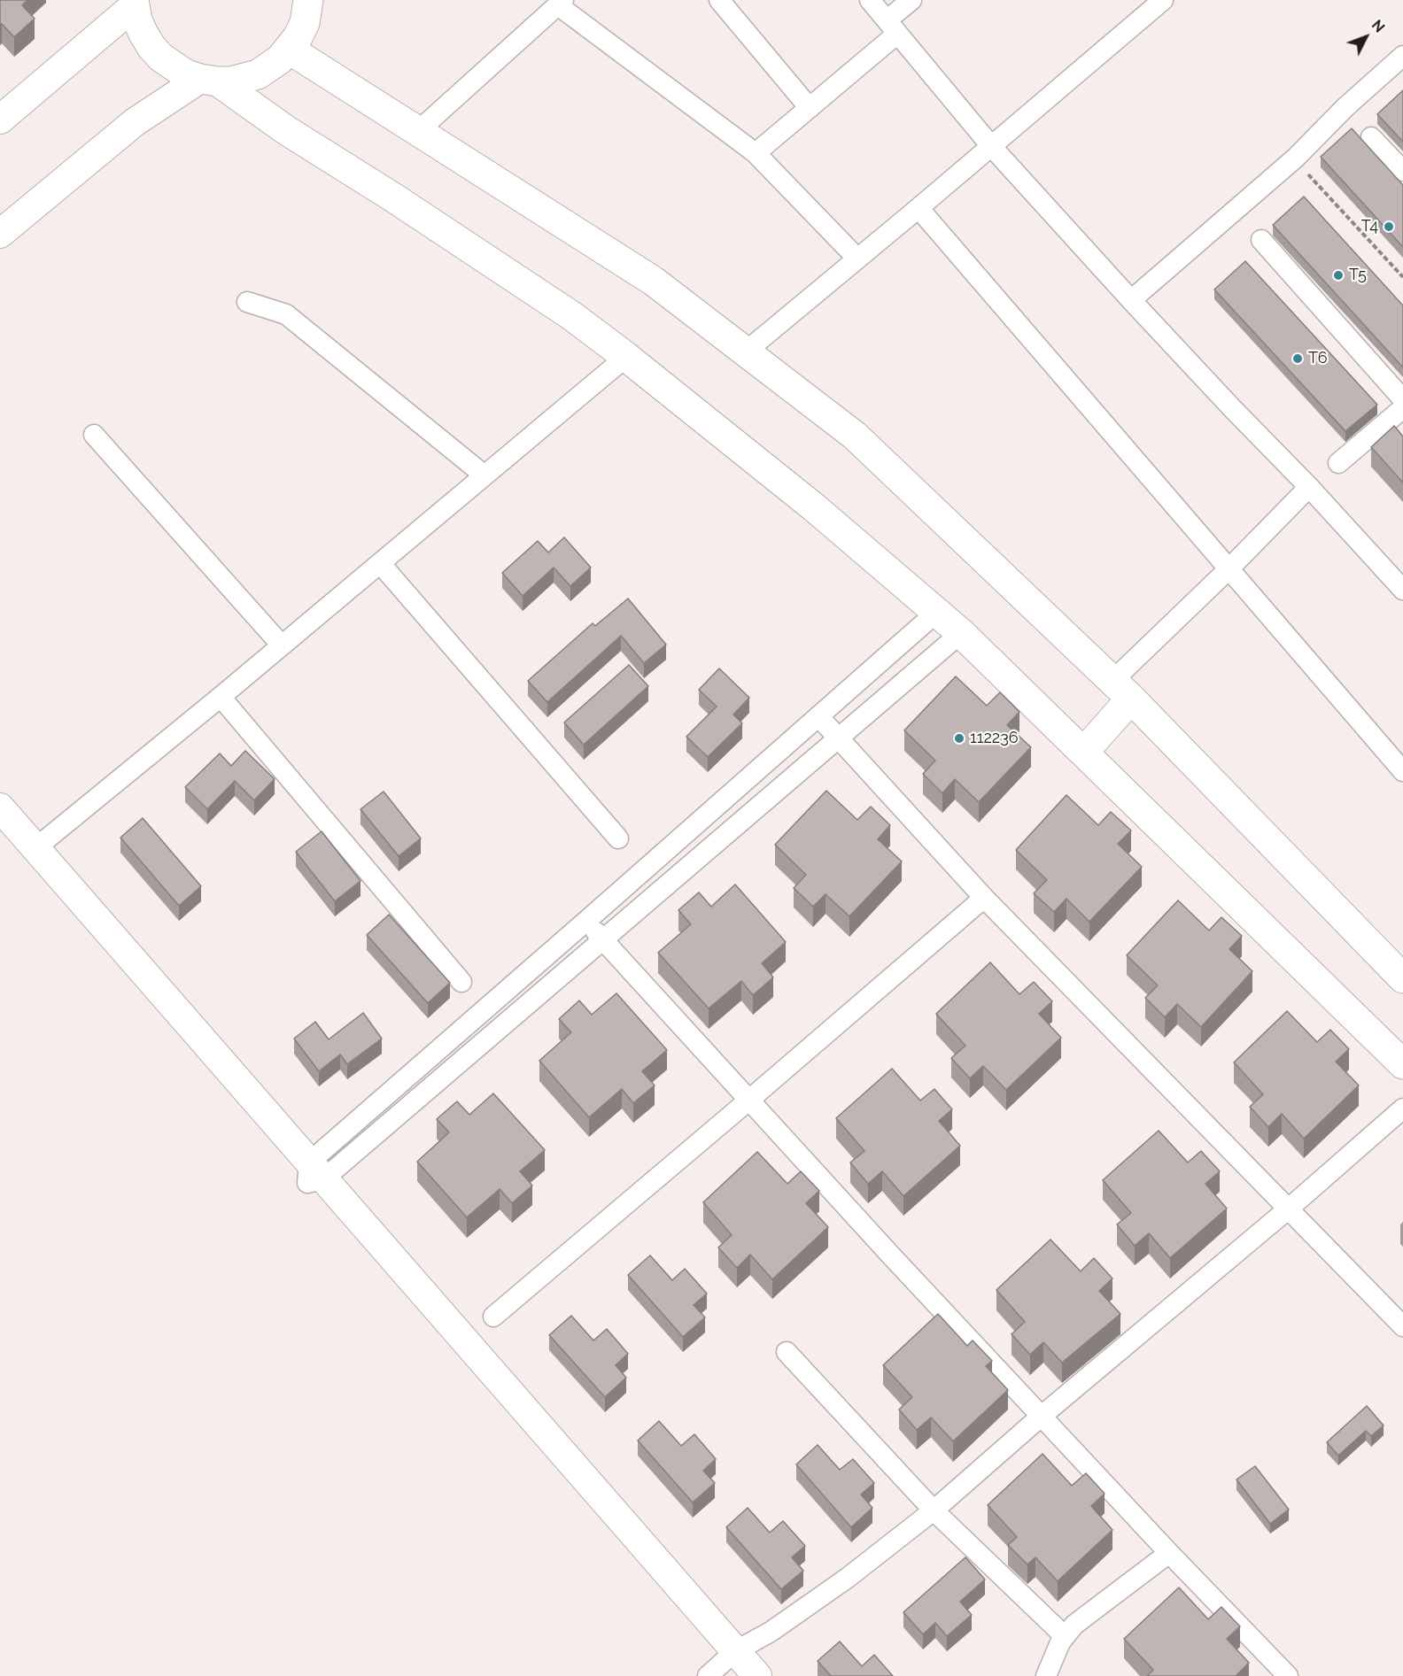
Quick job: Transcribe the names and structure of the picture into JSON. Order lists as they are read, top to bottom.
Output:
{
  "places": [
    "T4",
    "T5",
    "T6",
    "112236"
  ],
  "north": "top right"
}
